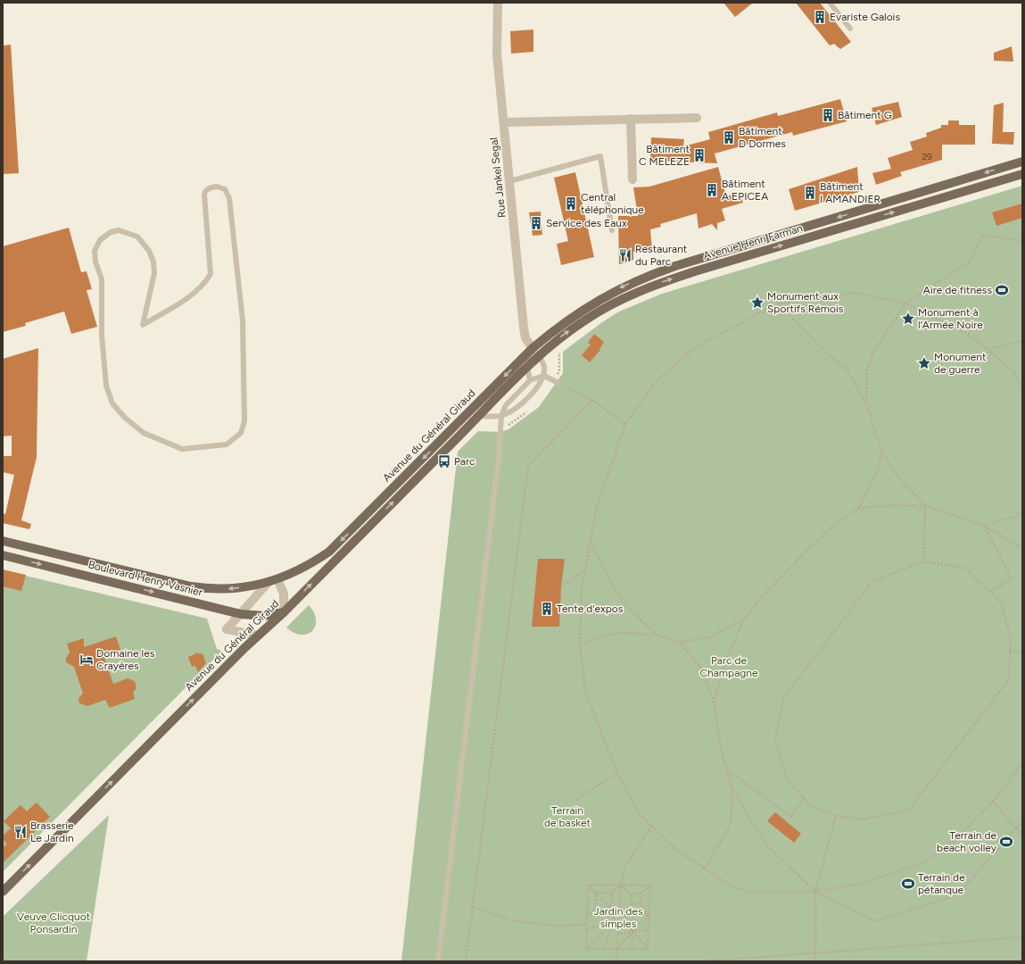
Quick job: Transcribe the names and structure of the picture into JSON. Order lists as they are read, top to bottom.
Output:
{
  "streets": {
    "main road": ["Avenue Henri Farman", "Avenue du Général Giraud", "Boulevard Henry Vasnier"],
    "street": ["Rue Jankel Segal"]
  },
  "crossings": [
    ["Rue Jankel Segal", "Avenue du Général Giraud"],
    ["Avenue Henri Farman", "Avenue du Général Giraud"],
    ["Avenue du Général Giraud", "Boulevard Henry Vasnier"]
  ],
  "parks": [
    "Parc de Champagne",
    "Terrain de basket",
    "Jardin des simples",
    "Veuve Clicquot Ponsardin"
  ],
  "places": {
    "building": [
      "Evariste Galois",
      "Bâtiment G",
      "Bâtiment D Dormes",
      "Bâtiment C MELEZE",
      "Bâtiment A EPICEA",
      "Bâtiment I AMANDIER",
      "Central téléphonique",
      "Service des Eaux",
      "Tente d'expos"
    ],
    "restaurant": ["Restaurant du Parc", "Brasserie Le Jardin"],
    "sports": ["Aire de fitness", "Terrain de beach volley", "Terrain de pétanque"],
    "place": ["Monument aux Sportifs Rémois", "Monument à l’Armée Noire", "Monument de guerre"],
    "bus stop": ["Parc"],
    "hotel": ["Domaine les Crayères"]
  },
  "house_numbers": ["29"]
}
